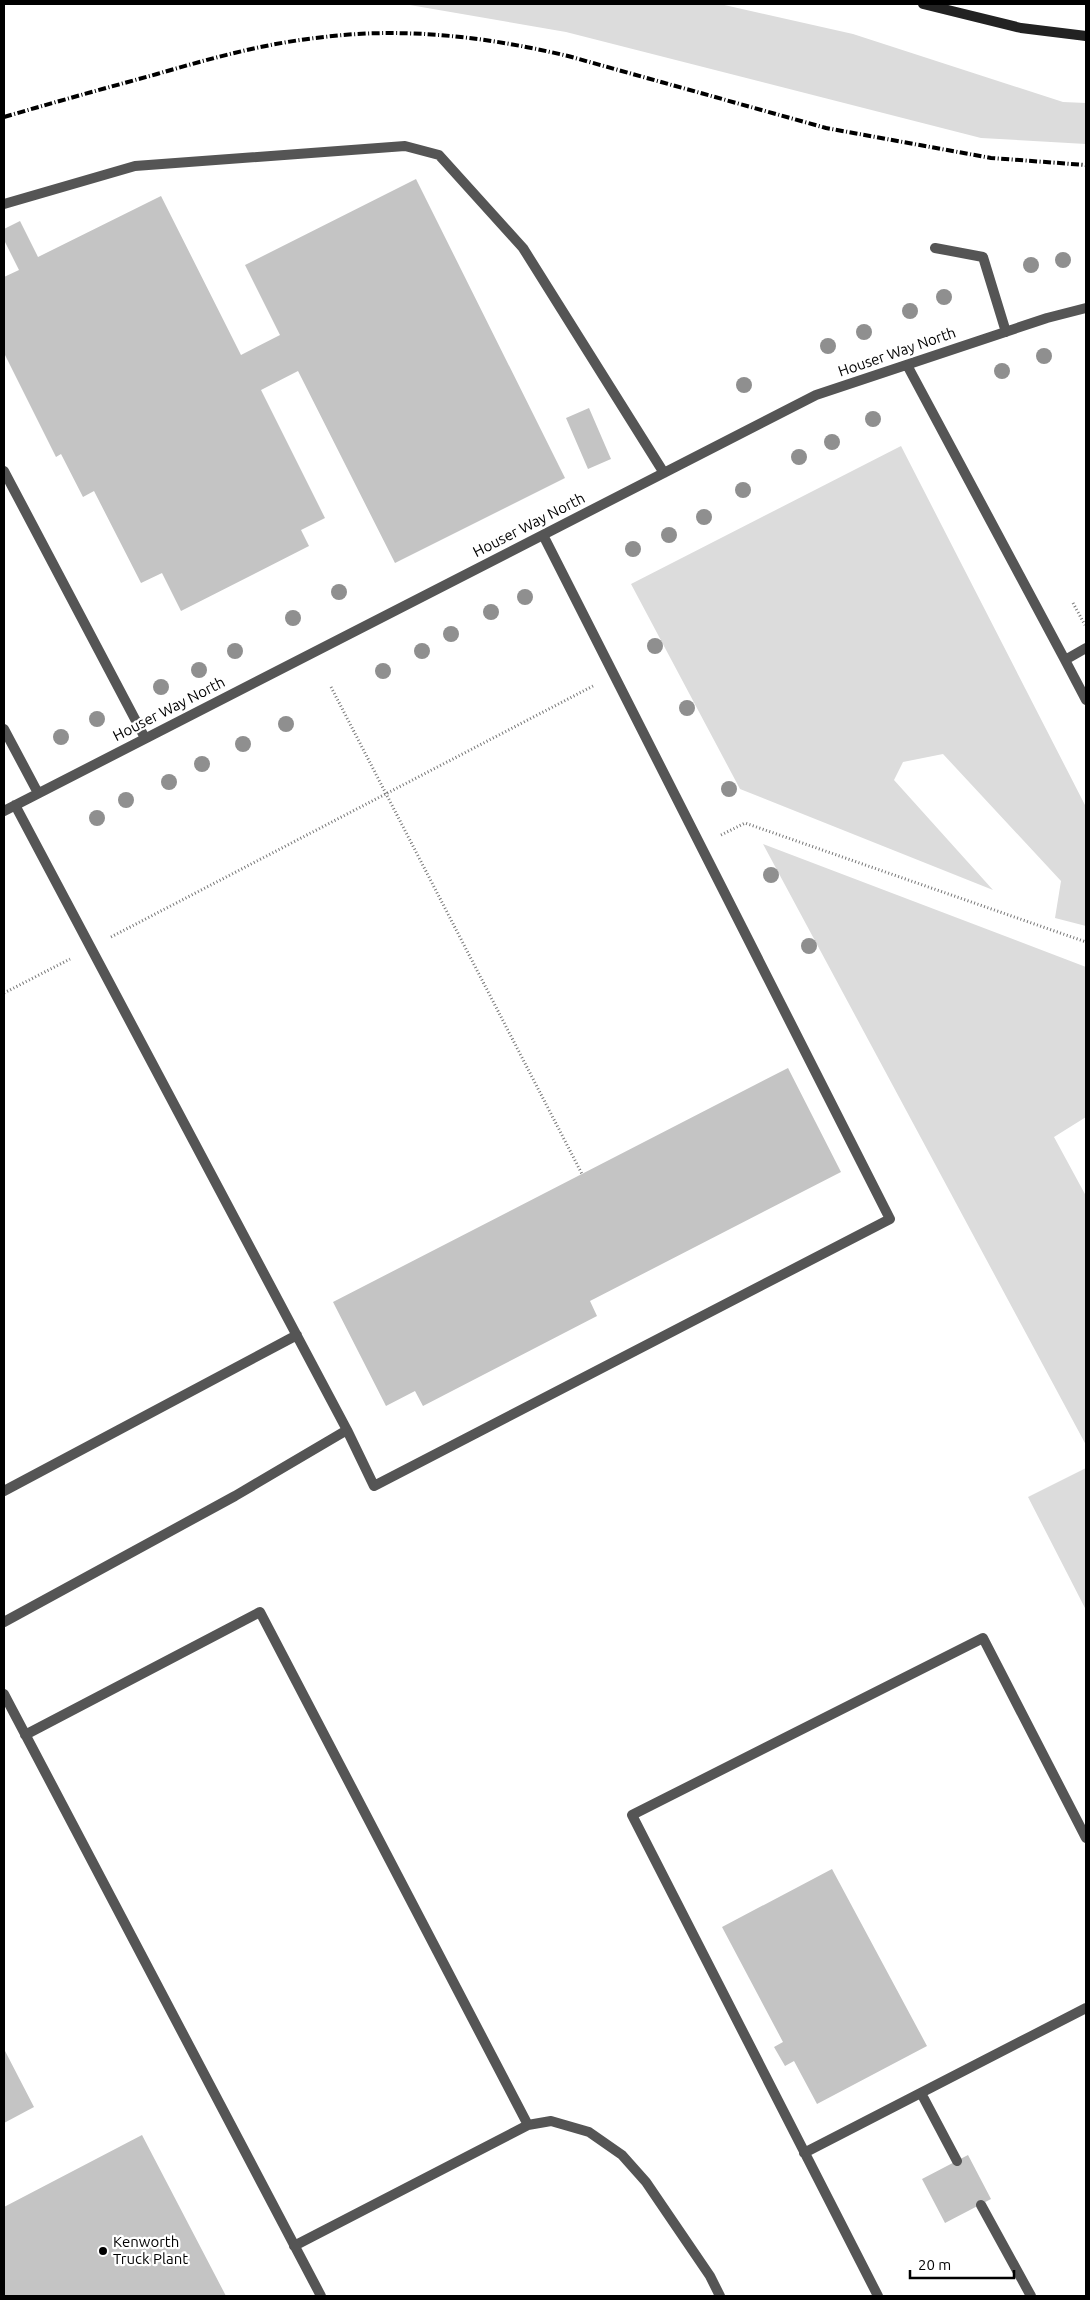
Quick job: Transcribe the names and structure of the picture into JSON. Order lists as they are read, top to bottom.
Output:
{
  "streets": {
    "lane": ["Houser Way North"]
  },
  "places": ["Kenworth Truck Plant"],
  "scale_bar": "20 m"
}
